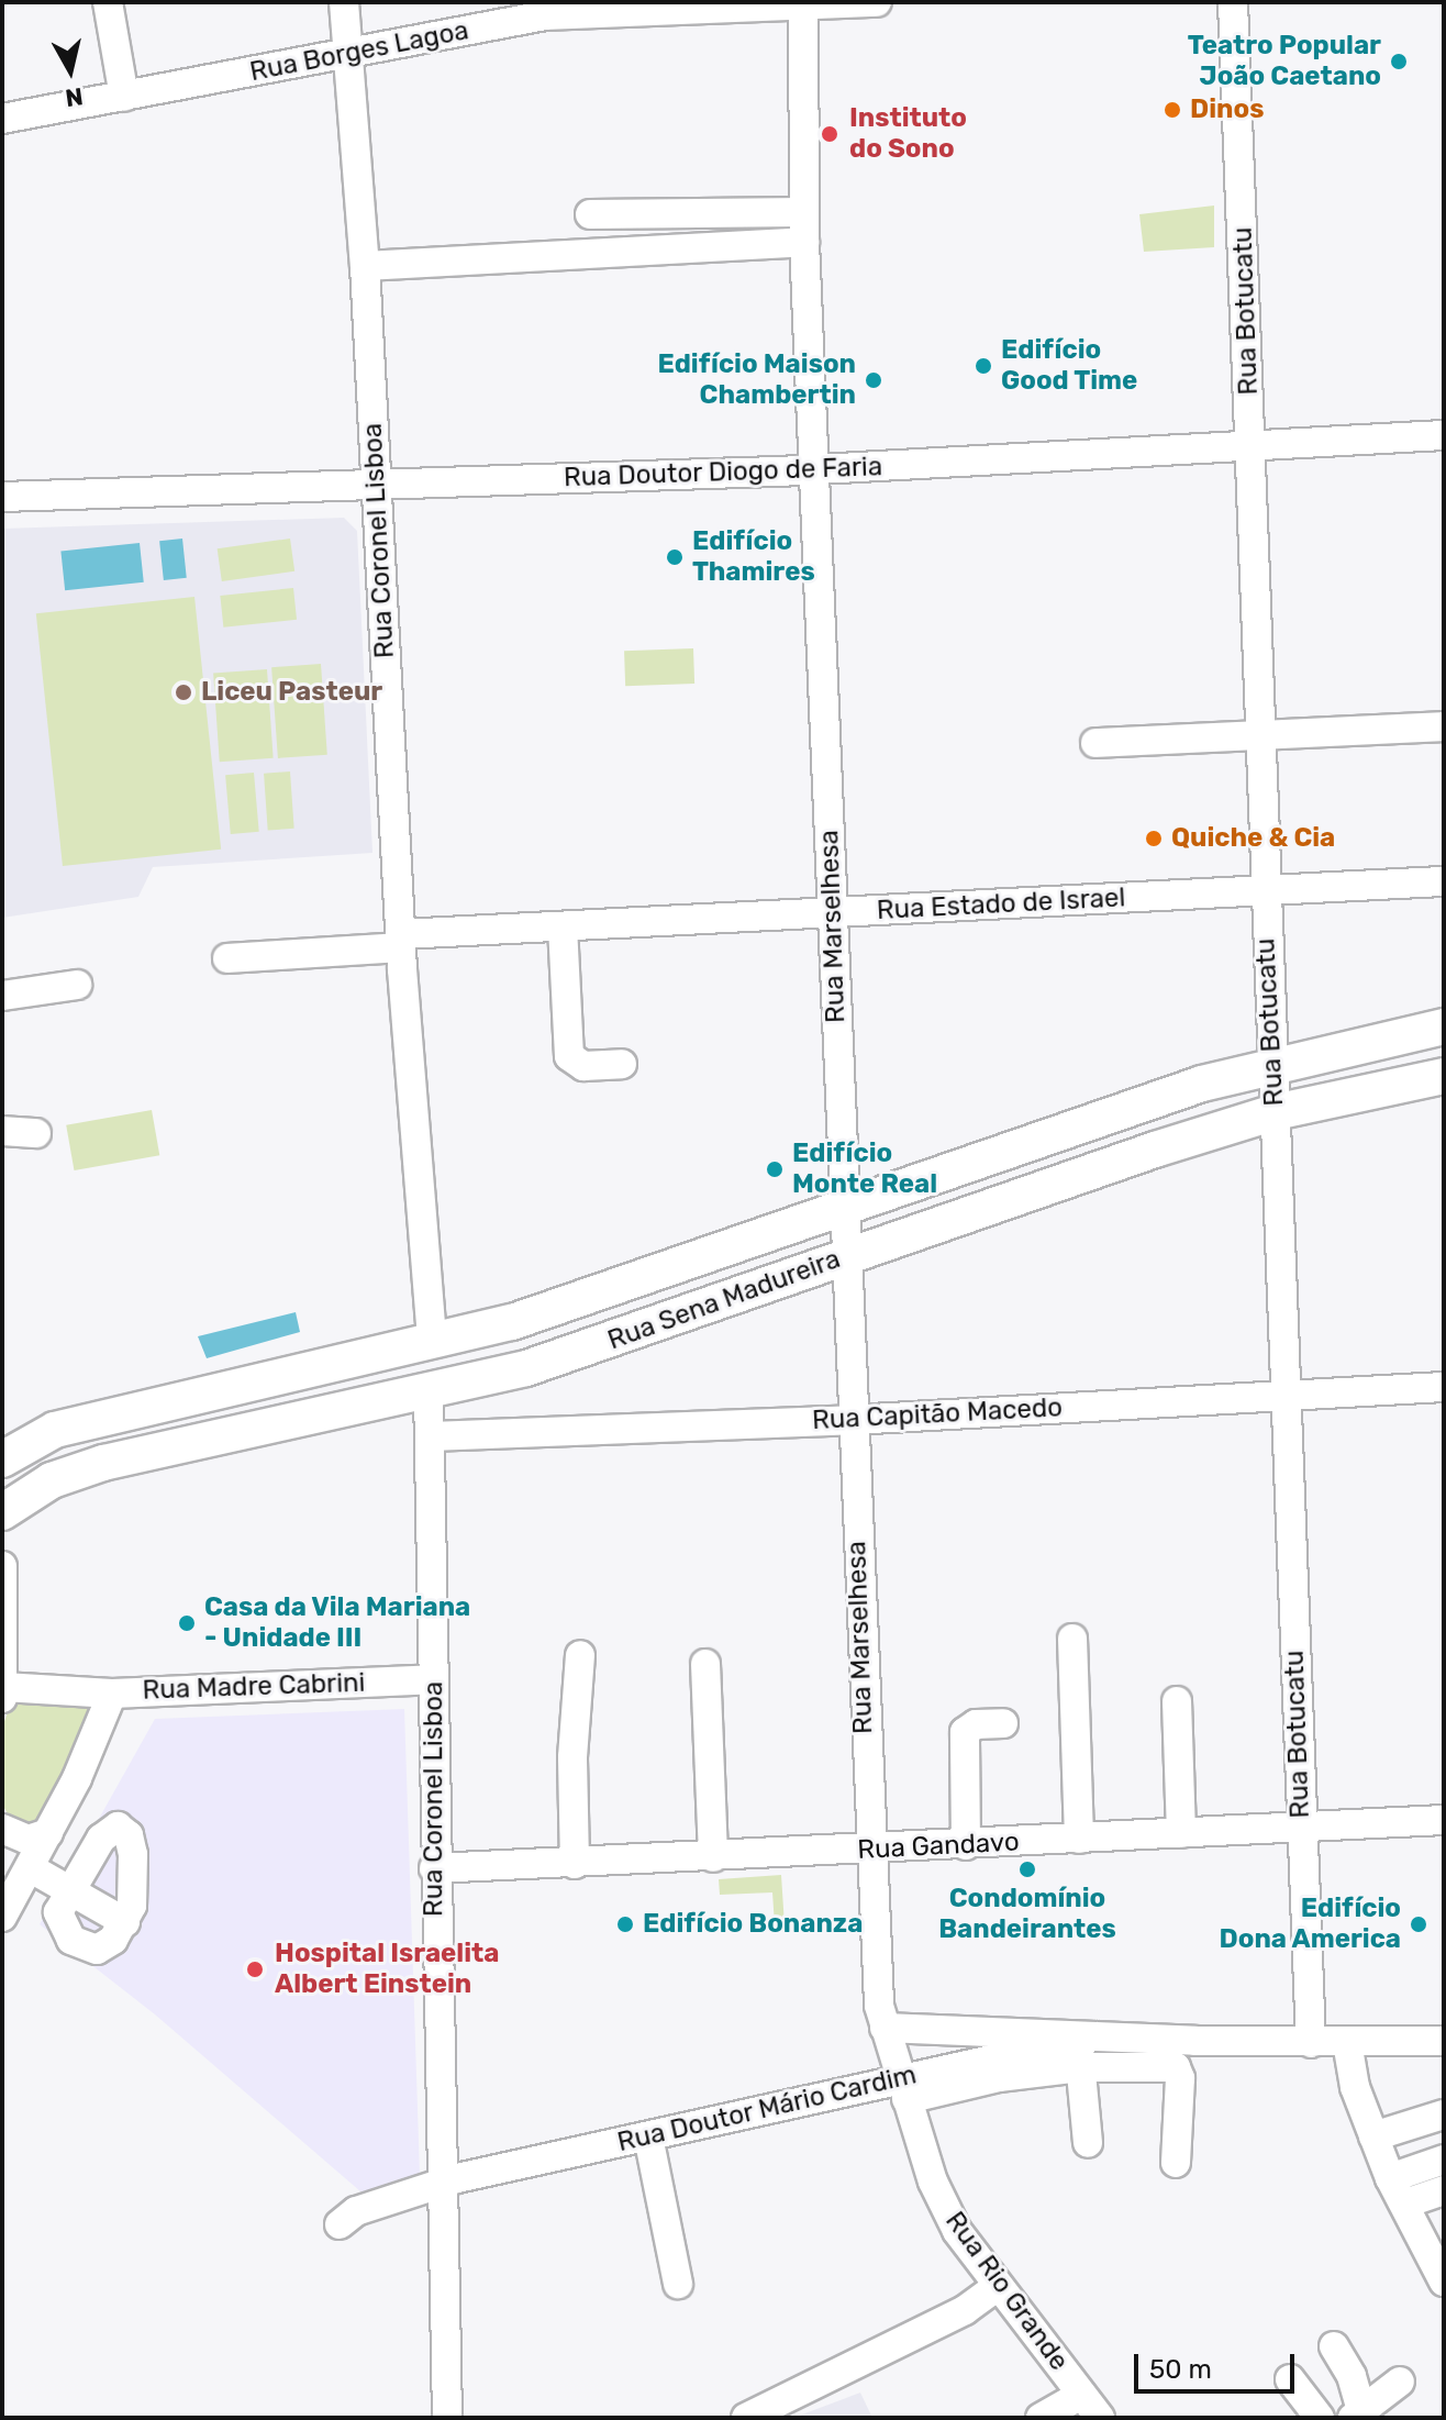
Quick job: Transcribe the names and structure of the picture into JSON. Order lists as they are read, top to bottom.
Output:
{
  "streets": {
    "main road": ["Rua Sena Madureira"],
    "street": [
      "Rua Borges Lagoa",
      "Rua Botucatu",
      "Rua Doutor Diogo de Faria",
      "Rua Coronel Lisboa",
      "Rua Estado de Israel",
      "Rua Marselhesa",
      "Rua Capitão Macedo",
      "Rua Madre Cabrini",
      "Rua Gandavo",
      "Rua Doutor Mário Cardim",
      "Rua Rio Grande"
    ]
  },
  "crossings": [
    ["Rua Borges Lagoa", "Rua Coronel Lisboa"],
    ["Rua Borges Lagoa", "Rua Marselhesa"],
    ["Rua Botucatu", "Rua Doutor Diogo de Faria"],
    ["Rua Botucatu", "Rua Estado de Israel"],
    ["Rua Botucatu", "Rua Sena Madureira"],
    ["Rua Botucatu", "Rua Capitão Macedo"],
    ["Rua Botucatu", "Rua Gandavo"],
    ["Rua Botucatu", "Rua Doutor Mário Cardim"],
    ["Rua Doutor Diogo de Faria", "Rua Coronel Lisboa"],
    ["Rua Doutor Diogo de Faria", "Rua Marselhesa"],
    ["Rua Coronel Lisboa", "Rua Estado de Israel"],
    ["Rua Coronel Lisboa", "Rua Sena Madureira"],
    ["Rua Coronel Lisboa", "Rua Capitão Macedo"],
    ["Rua Coronel Lisboa", "Rua Madre Cabrini"],
    ["Rua Coronel Lisboa", "Rua Gandavo"],
    ["Rua Coronel Lisboa", "Rua Doutor Mário Cardim"],
    ["Rua Estado de Israel", "Rua Marselhesa"],
    ["Rua Marselhesa", "Rua Sena Madureira"],
    ["Rua Marselhesa", "Rua Capitão Macedo"],
    ["Rua Marselhesa", "Rua Gandavo"],
    ["Rua Marselhesa", "Rua Rio Grande"],
    ["Rua Gandavo", "Rua Rio Grande"],
    ["Rua Doutor Mário Cardim", "Rua Rio Grande"]
  ],
  "places": [
    "Teatro Popular João Caetano",
    "Dinos",
    "Instituto do Sono",
    "Edifício Good Time",
    "Edifício Maison Chambertin",
    "Edifício Thamires",
    "Liceu Pasteur",
    "Quiche & Cia",
    "Edifício Monte Real",
    "Casa da Vila Mariana - Unidade III",
    "Condomínio Bandeirantes",
    "Edifício Bonanza",
    "Edifício Dona America",
    "Hospital Israelita Albert Einstein"
  ],
  "scale_bar": "50 m",
  "north": "bottom"
}
